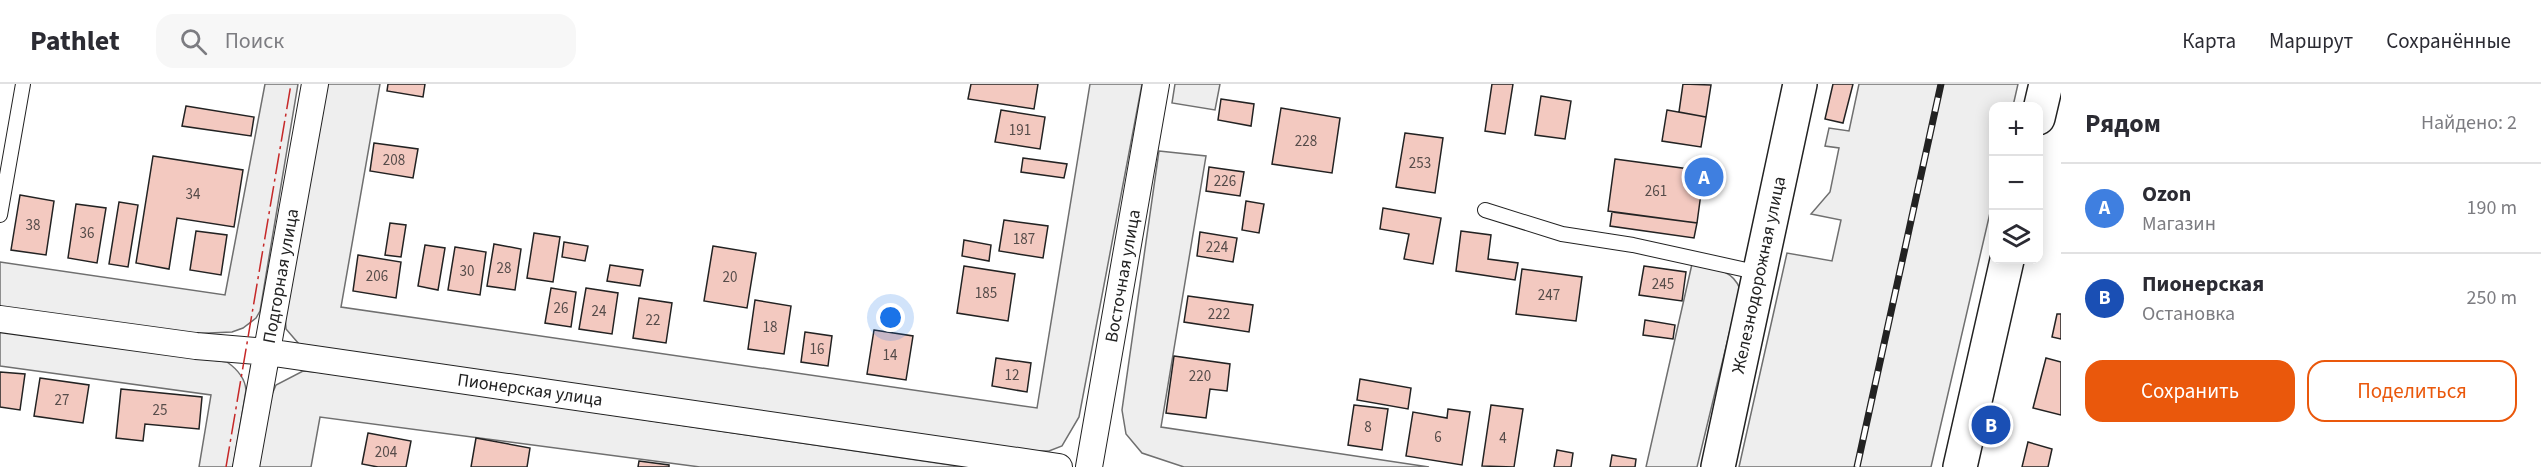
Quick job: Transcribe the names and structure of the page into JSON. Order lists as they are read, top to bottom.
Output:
{
  "streets": {
    "street": [
      "Железнодорожная улица",
      "Подгорная улица",
      "Восточная улица",
      "Пионерская улица"
    ]
  },
  "crossings": [
    ["Подгорная улица", "Пионерская улица"]
  ],
  "house_numbers": [
    "191",
    "228",
    "208",
    "253",
    "226",
    "261",
    "34",
    "38",
    "36",
    "187",
    "224",
    "28",
    "30",
    "206",
    "20",
    "245",
    "185",
    "247",
    "26",
    "24",
    "222",
    "22",
    "18",
    "16",
    "14",
    "12",
    "220",
    "27",
    "25",
    "8",
    "6",
    "4",
    "204"
  ],
  "page": {
    "header": "Pathlet",
    "search": "Поиск",
    "nav": ["Карта", "Маршрут", "Сохранённые"],
    "heading": ["Рядом", "Найдено: 2"],
    "map_buttons": ["+", "−"],
    "pins": ["A", "B"],
    "list": [
      {
        "mark": "A",
        "name": "Ozon",
        "note": "Магазин",
        "value": "190 m"
      },
      {
        "mark": "B",
        "name": "Пионерская",
        "note": "Остановка",
        "value": "250 m"
      }
    ],
    "buttons": ["Сохранить", "Поделиться"]
  }
}
